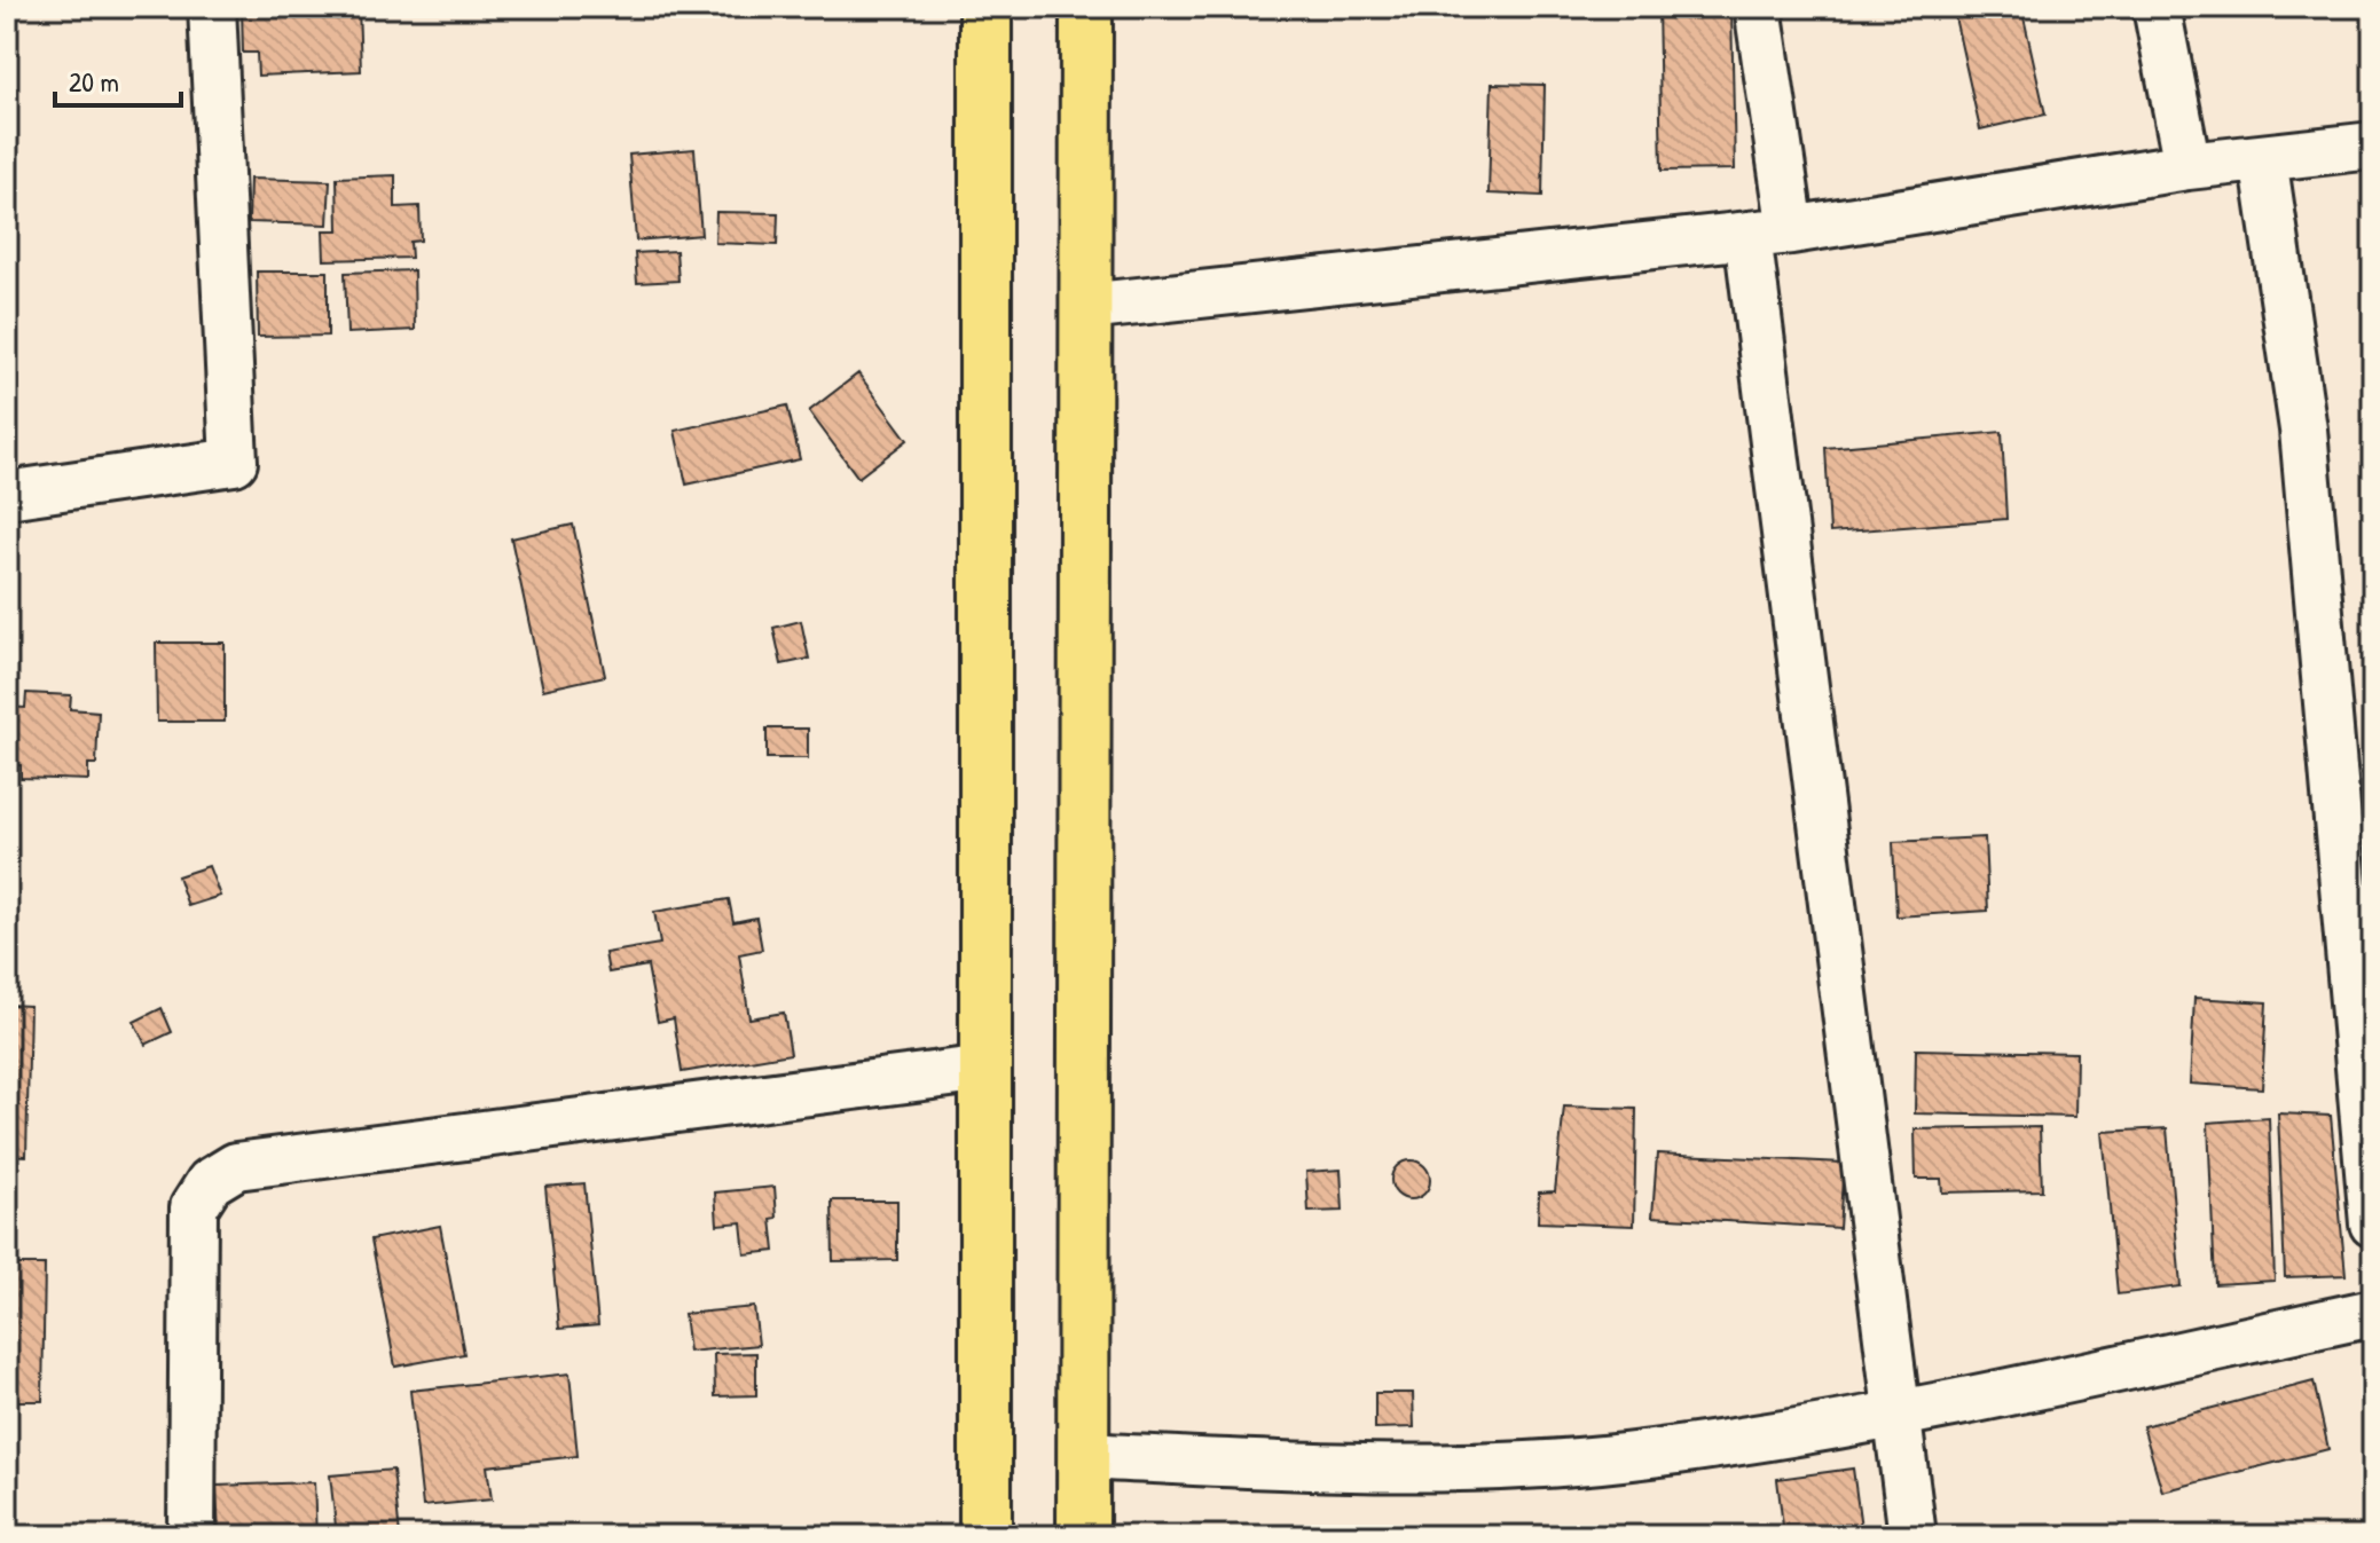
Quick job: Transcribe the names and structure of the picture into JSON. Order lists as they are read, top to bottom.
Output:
{
  "scale_bar": "20 m"
}
